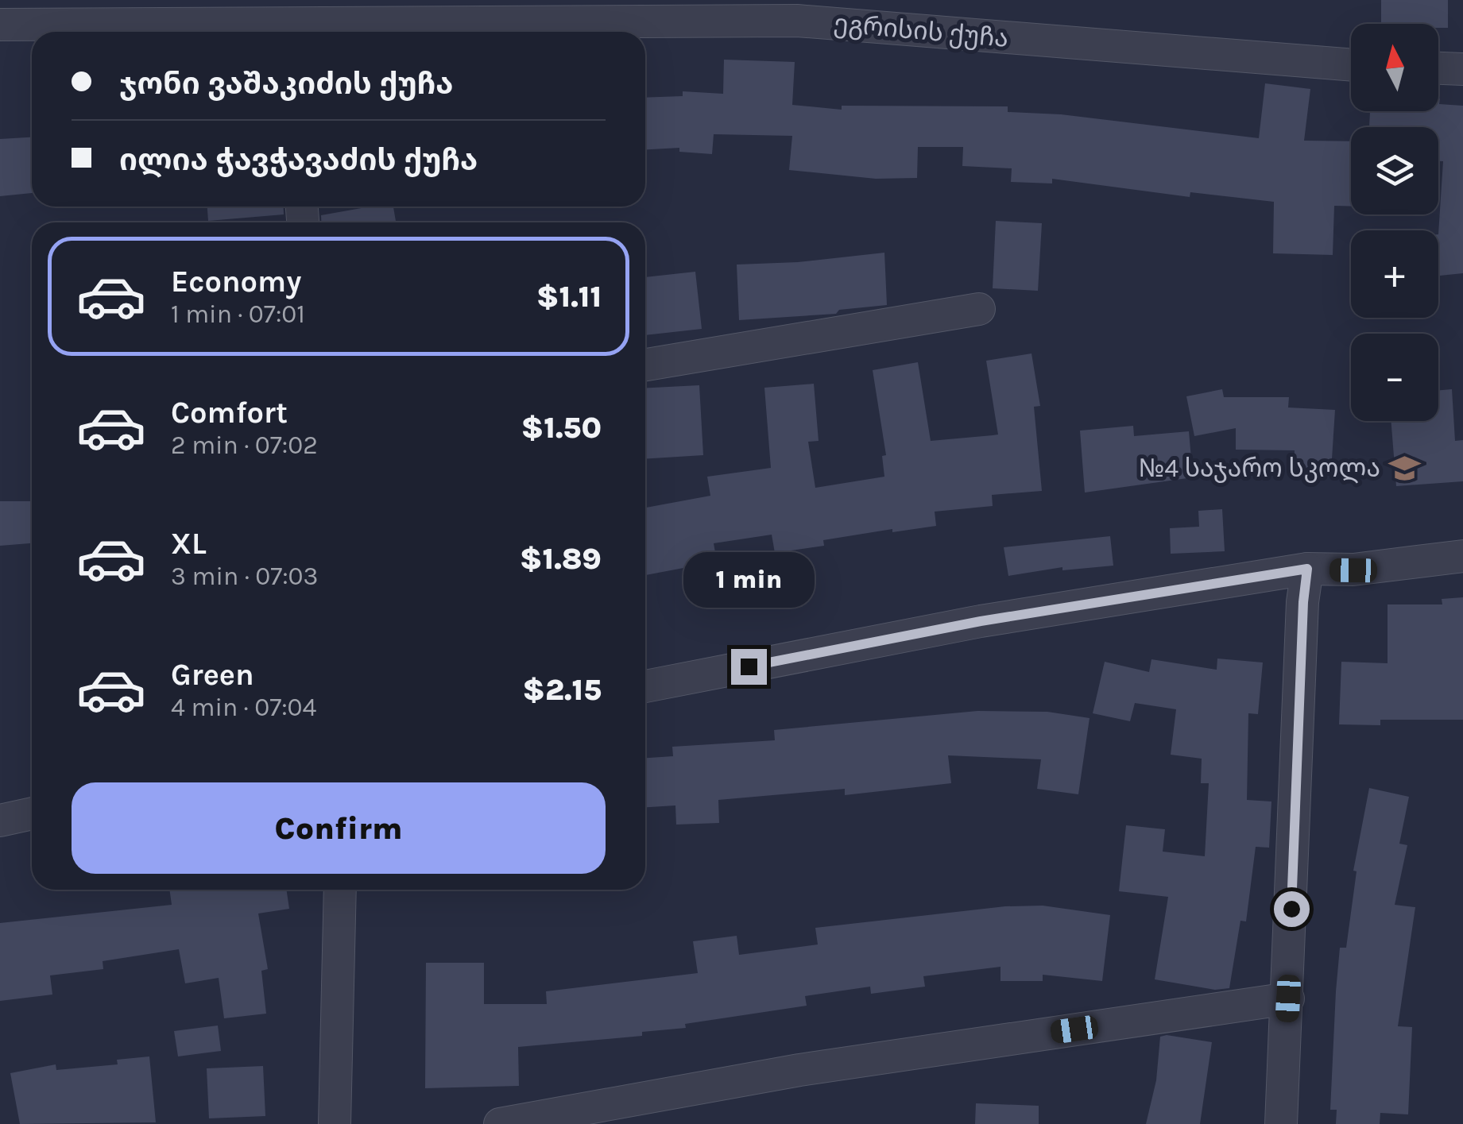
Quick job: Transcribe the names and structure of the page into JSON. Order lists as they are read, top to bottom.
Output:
{
  "streets": {
    "street": ["ეგრისის ქუჩა"]
  },
  "places": {
    "school or university": ["№4 საჯარო სკოლა"]
  },
  "north": "top",
  "page": {
    "map_buttons": ["+", "−"],
    "banner": ["ჯონი ვაშაკიძის ქუჩა", "ილია ჭავჭავაძის ქუჩა"],
    "list": [
      {
        "name": "Economy",
        "note": "1 min · 07:01",
        "value": "$1.11"
      },
      {
        "name": "Comfort",
        "note": "2 min · 07:02",
        "value": "$1.50"
      },
      {
        "name": "XL",
        "note": "3 min · 07:03",
        "value": "$1.89"
      },
      {
        "name": "Green",
        "note": "4 min · 07:04",
        "value": "$2.15"
      }
    ],
    "bubble": "1 min",
    "buttons": "Confirm"
  }
}
